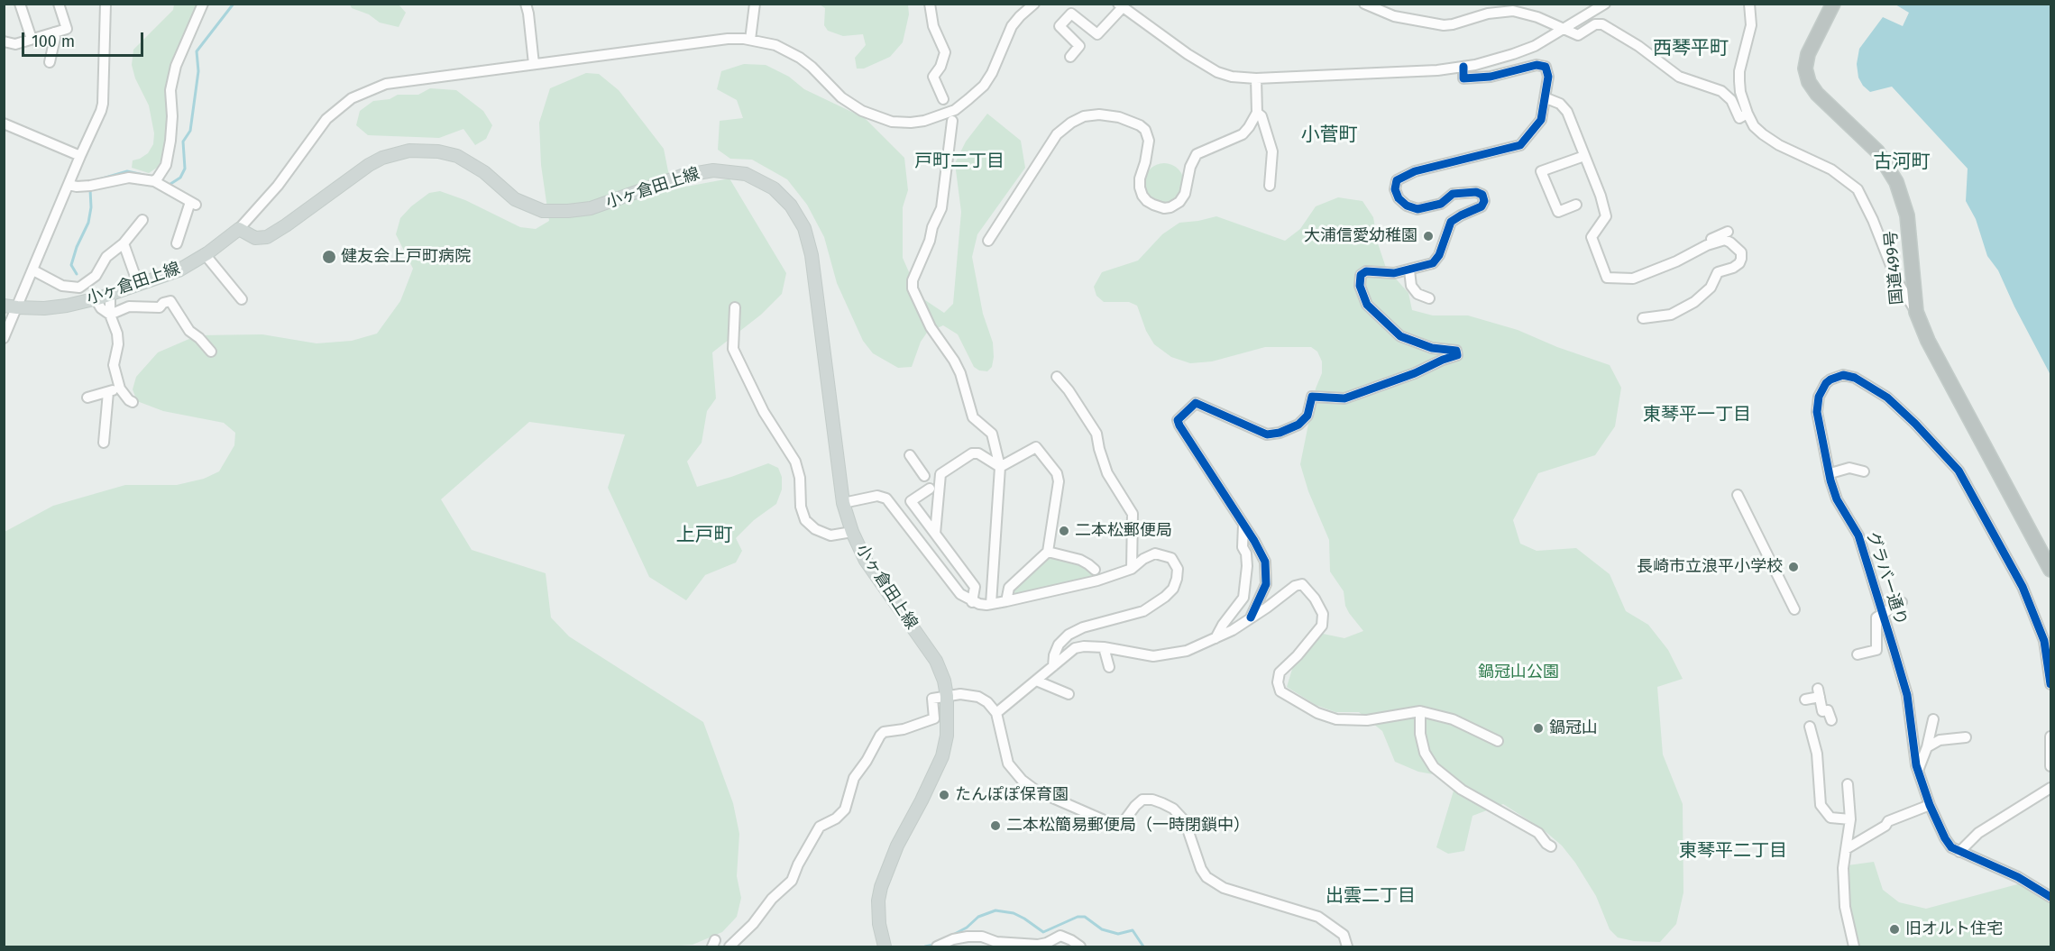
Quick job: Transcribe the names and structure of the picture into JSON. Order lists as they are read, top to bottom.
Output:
{
  "streets": {
    "highway": ["国道499号"],
    "main road": ["小ヶ倉田上線"],
    "street": ["グラバー通り"]
  },
  "districts": [
    "西琴平町",
    "小菅町",
    "戸町二丁目",
    "古河町",
    "東琴平一丁目",
    "上戸町",
    "東琴平二丁目",
    "出雲二丁目"
  ],
  "parks": ["鍋冠山公園"],
  "places": [
    "大浦信愛幼稚園",
    "健友会上戸町病院",
    "二本松郵便局",
    "長崎市立浪平小学校",
    "鍋冠山",
    "たんぽぽ保育園",
    "二本松簡易郵便局（一時閉鎖中）",
    "旧オルト住宅"
  ],
  "scale_bar": "100 m"
}
